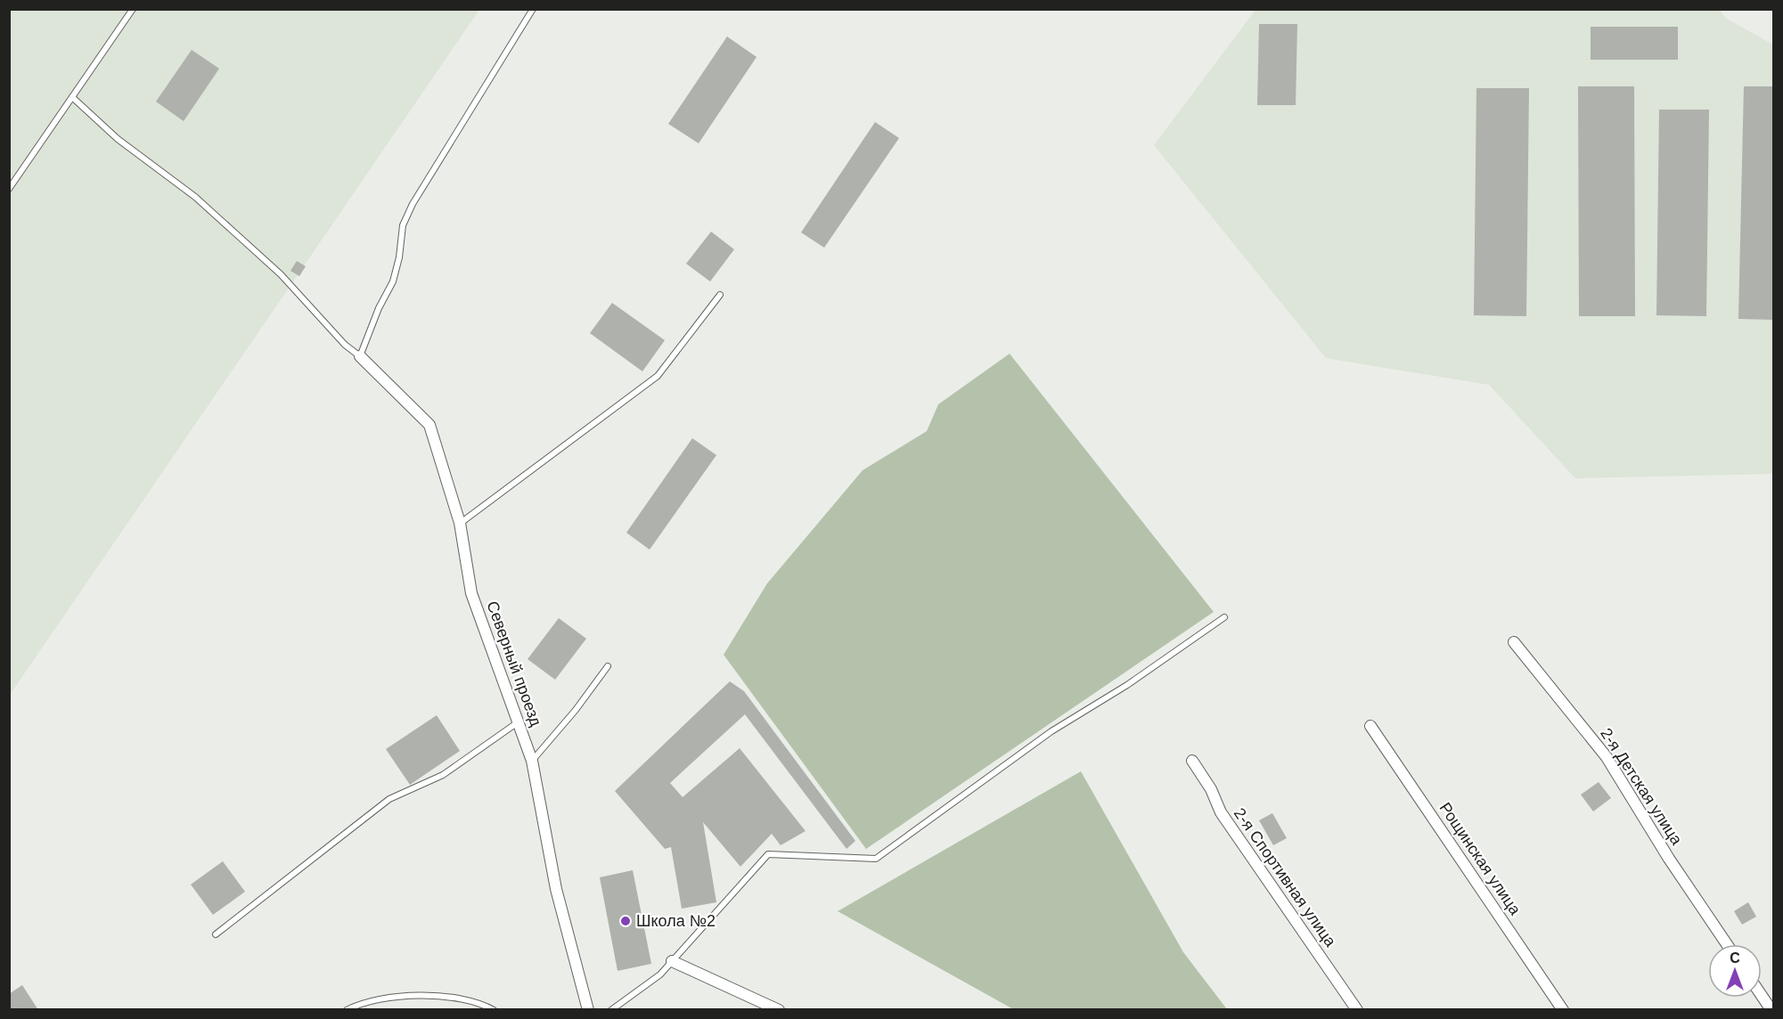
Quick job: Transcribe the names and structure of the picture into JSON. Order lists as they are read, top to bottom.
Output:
{
  "streets": {
    "street": [
      "Северный проезд",
      "2-я Детская улица",
      "Рощинская улица",
      "2-я Спортивная улица"
    ]
  },
  "places": ["Школа №2"],
  "north": "top"
}
